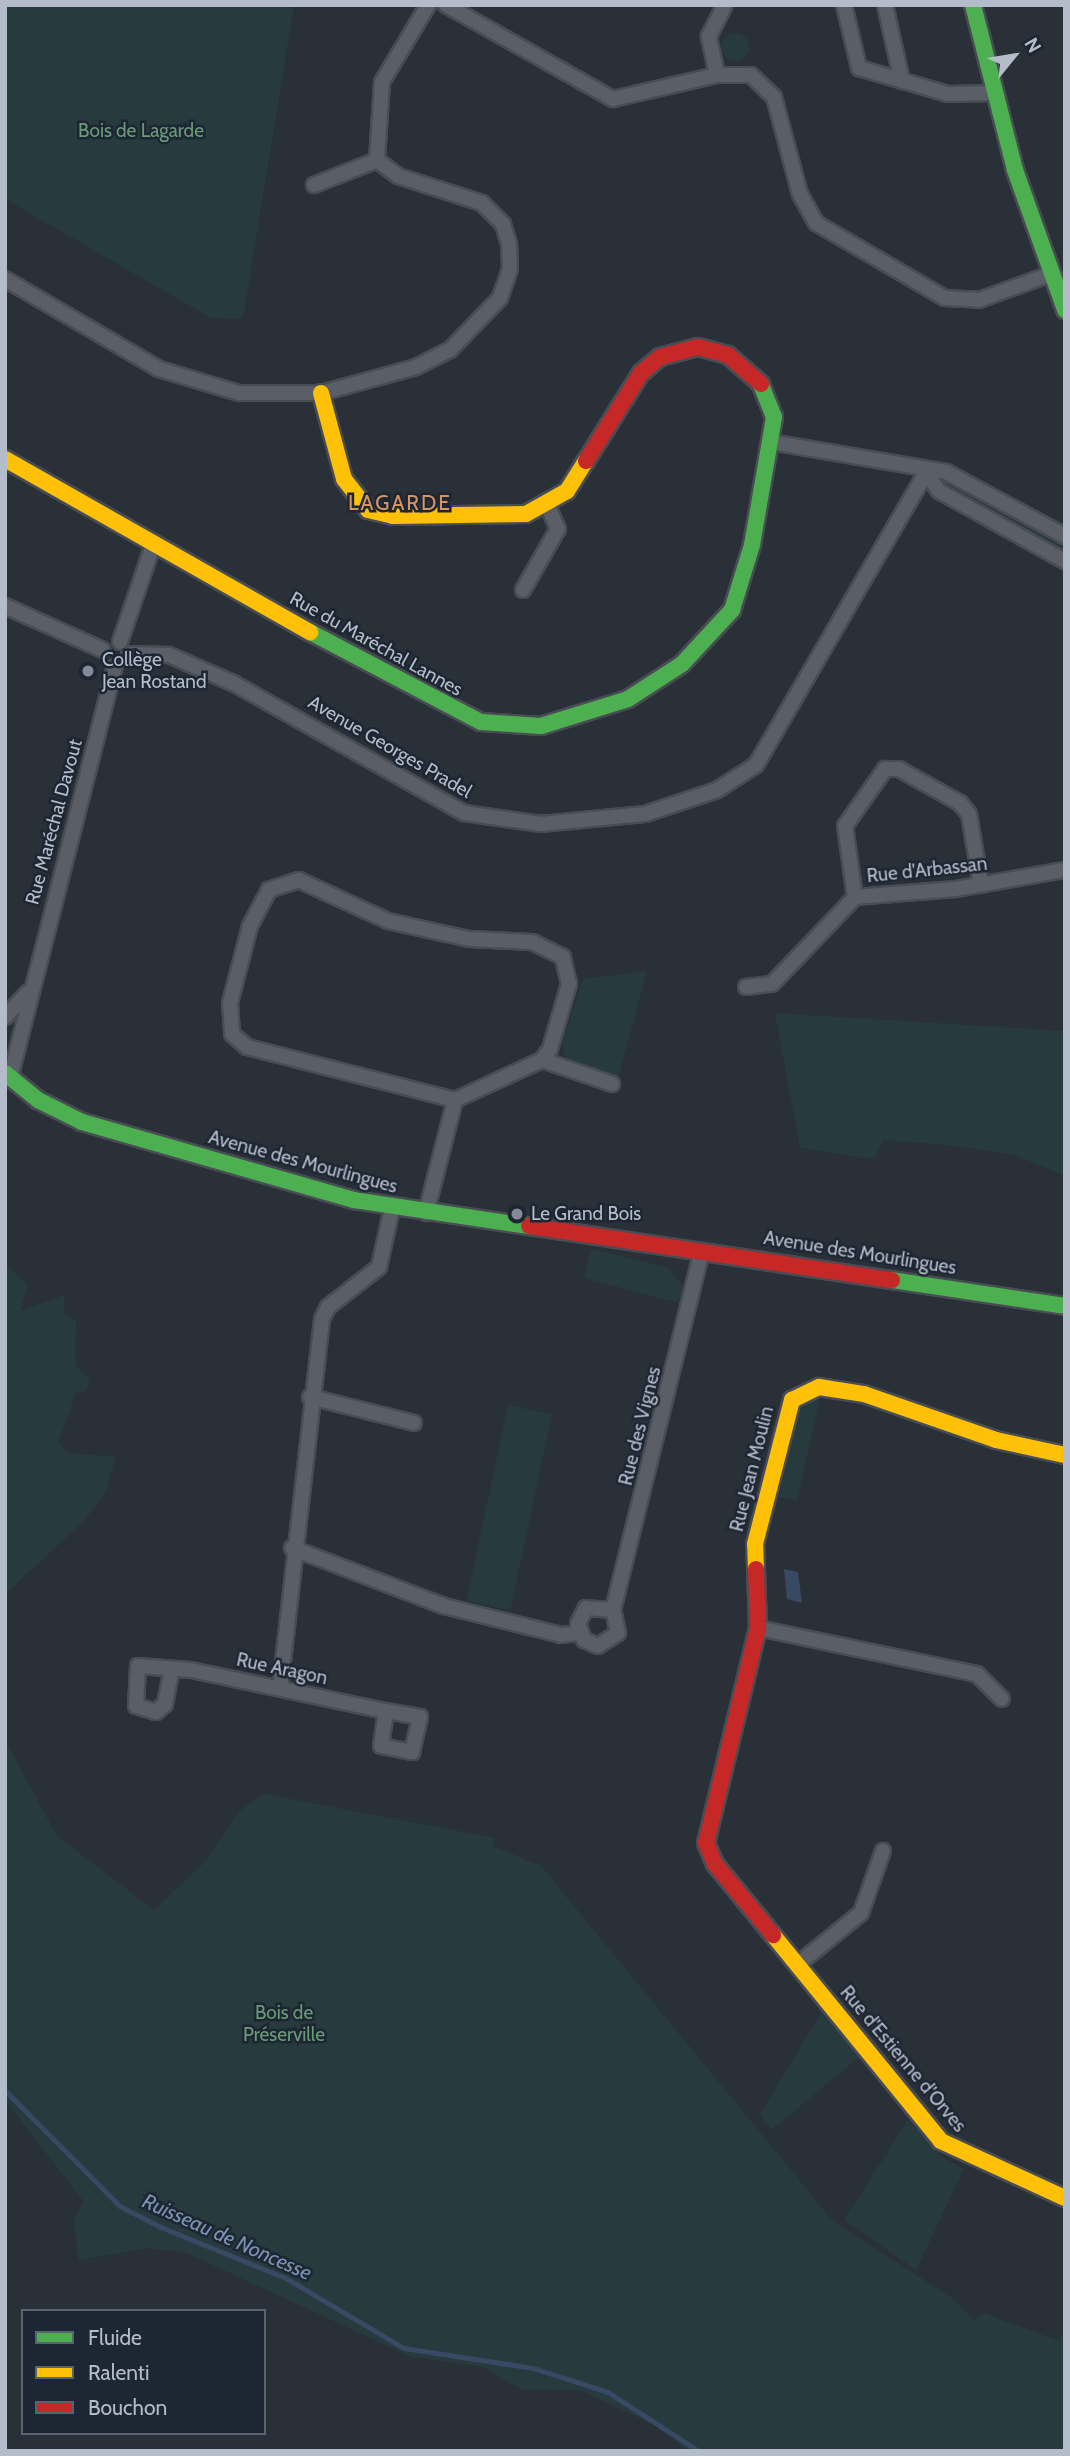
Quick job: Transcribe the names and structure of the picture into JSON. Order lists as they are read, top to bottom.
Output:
{
  "streets": {
    "street": [
      "Rue du Maréchal Lannes",
      "Avenue Georges Pradel",
      "Rue Maréchal Davout",
      "Rue d'Arbassan",
      "Avenue des Mourlingues",
      "Rue des Vignes",
      "Rue Jean Moulin",
      "Rue Aragon",
      "Rue d'Estienne d'Orves"
    ]
  },
  "crossings": [
    ["Rue Maréchal Davout", "Avenue des Mourlingues"],
    ["Avenue des Mourlingues", "Rue des Vignes"],
    ["Rue Jean Moulin", "Rue d'Estienne d'Orves"]
  ],
  "districts": ["LAGARDE"],
  "water": ["Ruisseau de Noncesse"],
  "parks": ["Bois de Lagarde", "Bois de Préserville"],
  "places": ["Collège Jean Rostand", "Le Grand Bois"],
  "legend": ["Fluide", "Ralenti", "Bouchon"],
  "north": "top right"
}
